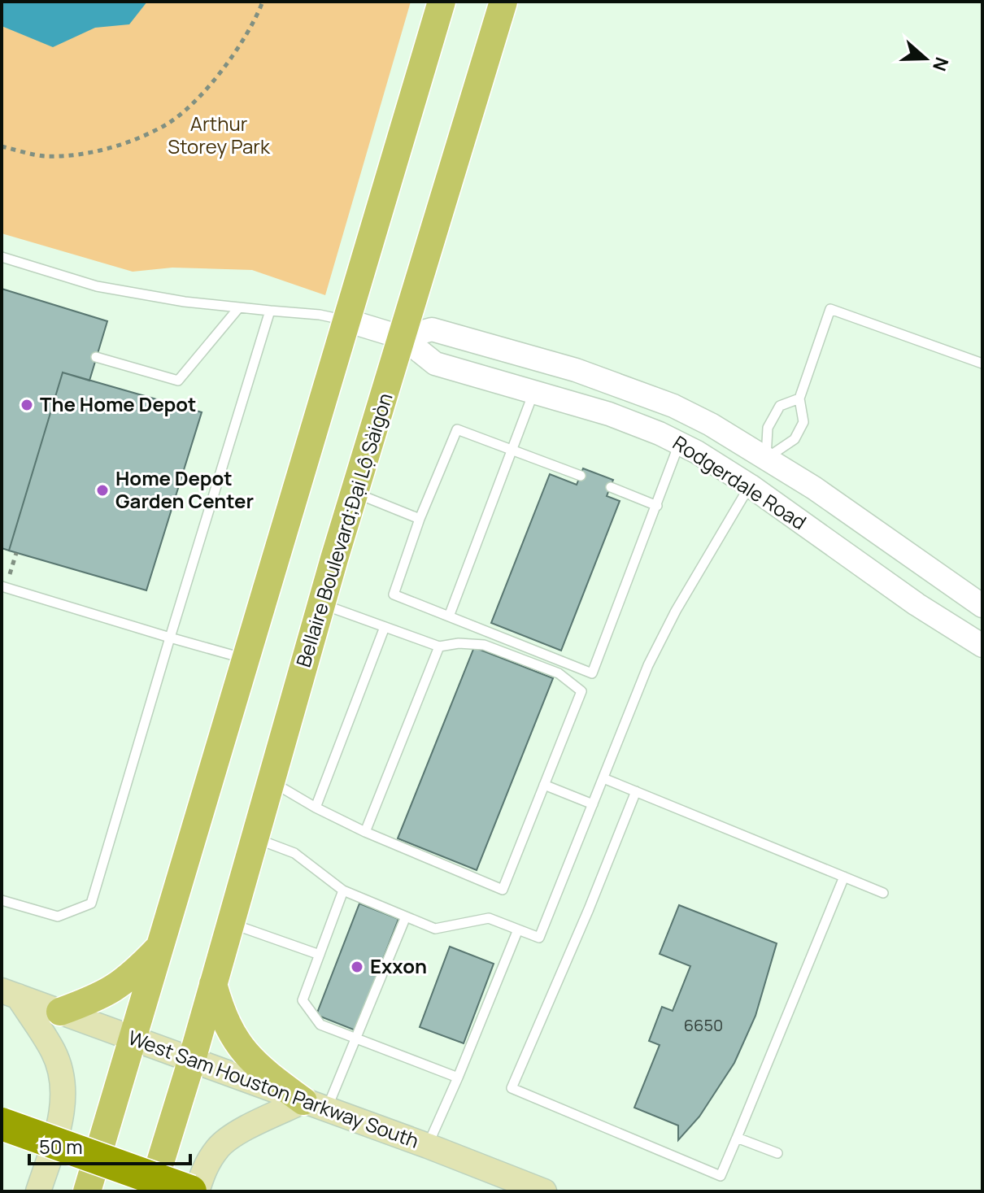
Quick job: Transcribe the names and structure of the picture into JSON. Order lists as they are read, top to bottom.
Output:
{
  "streets": {
    "main road": ["Bellaire Boulevard;Đại Lộ Sàigòn", "West Sam Houston Parkway South"],
    "street": ["Rodgerdale Road"]
  },
  "crossings": [
    ["Rodgerdale Road", "Bellaire Boulevard;Đại Lộ Sàigòn"],
    ["Bellaire Boulevard;Đại Lộ Sàigòn", "West Sam Houston Parkway South"]
  ],
  "parks": ["Arthur Storey Park"],
  "places": ["The Home Depot", "Home Depot Garden Center", "Exxon"],
  "house_numbers": ["6650"],
  "scale_bar": "50 m",
  "north": "right"
}
